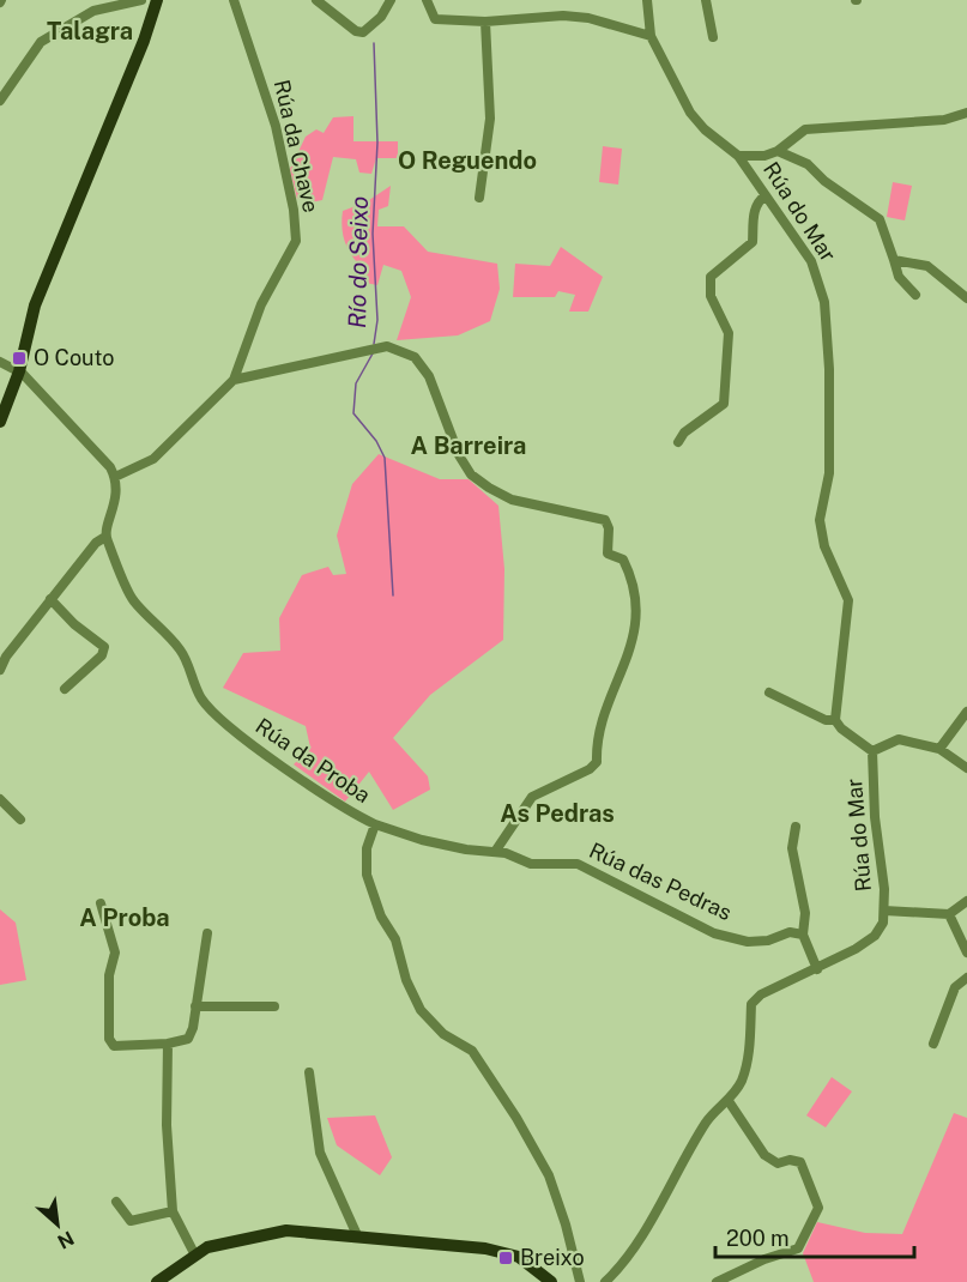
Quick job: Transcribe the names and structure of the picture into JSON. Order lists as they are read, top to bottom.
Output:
{
  "streets": {
    "street": [
      "Rúa da Chave",
      "Rúa do Mar",
      "Rúa da Proba",
      "Rúa das Pedras"
    ]
  },
  "crossings": [
    ["Rúa da Proba", "Rúa das Pedras"]
  ],
  "districts": [
    "Talagra",
    "O Reguendo",
    "A Barreira",
    "As Pedras",
    "A Proba"
  ],
  "water": ["Río do Seixo"],
  "places": {
    "transit": ["O Couto", "Breixo"]
  },
  "scale_bar": "200 m",
  "north": "bottom right"
}
